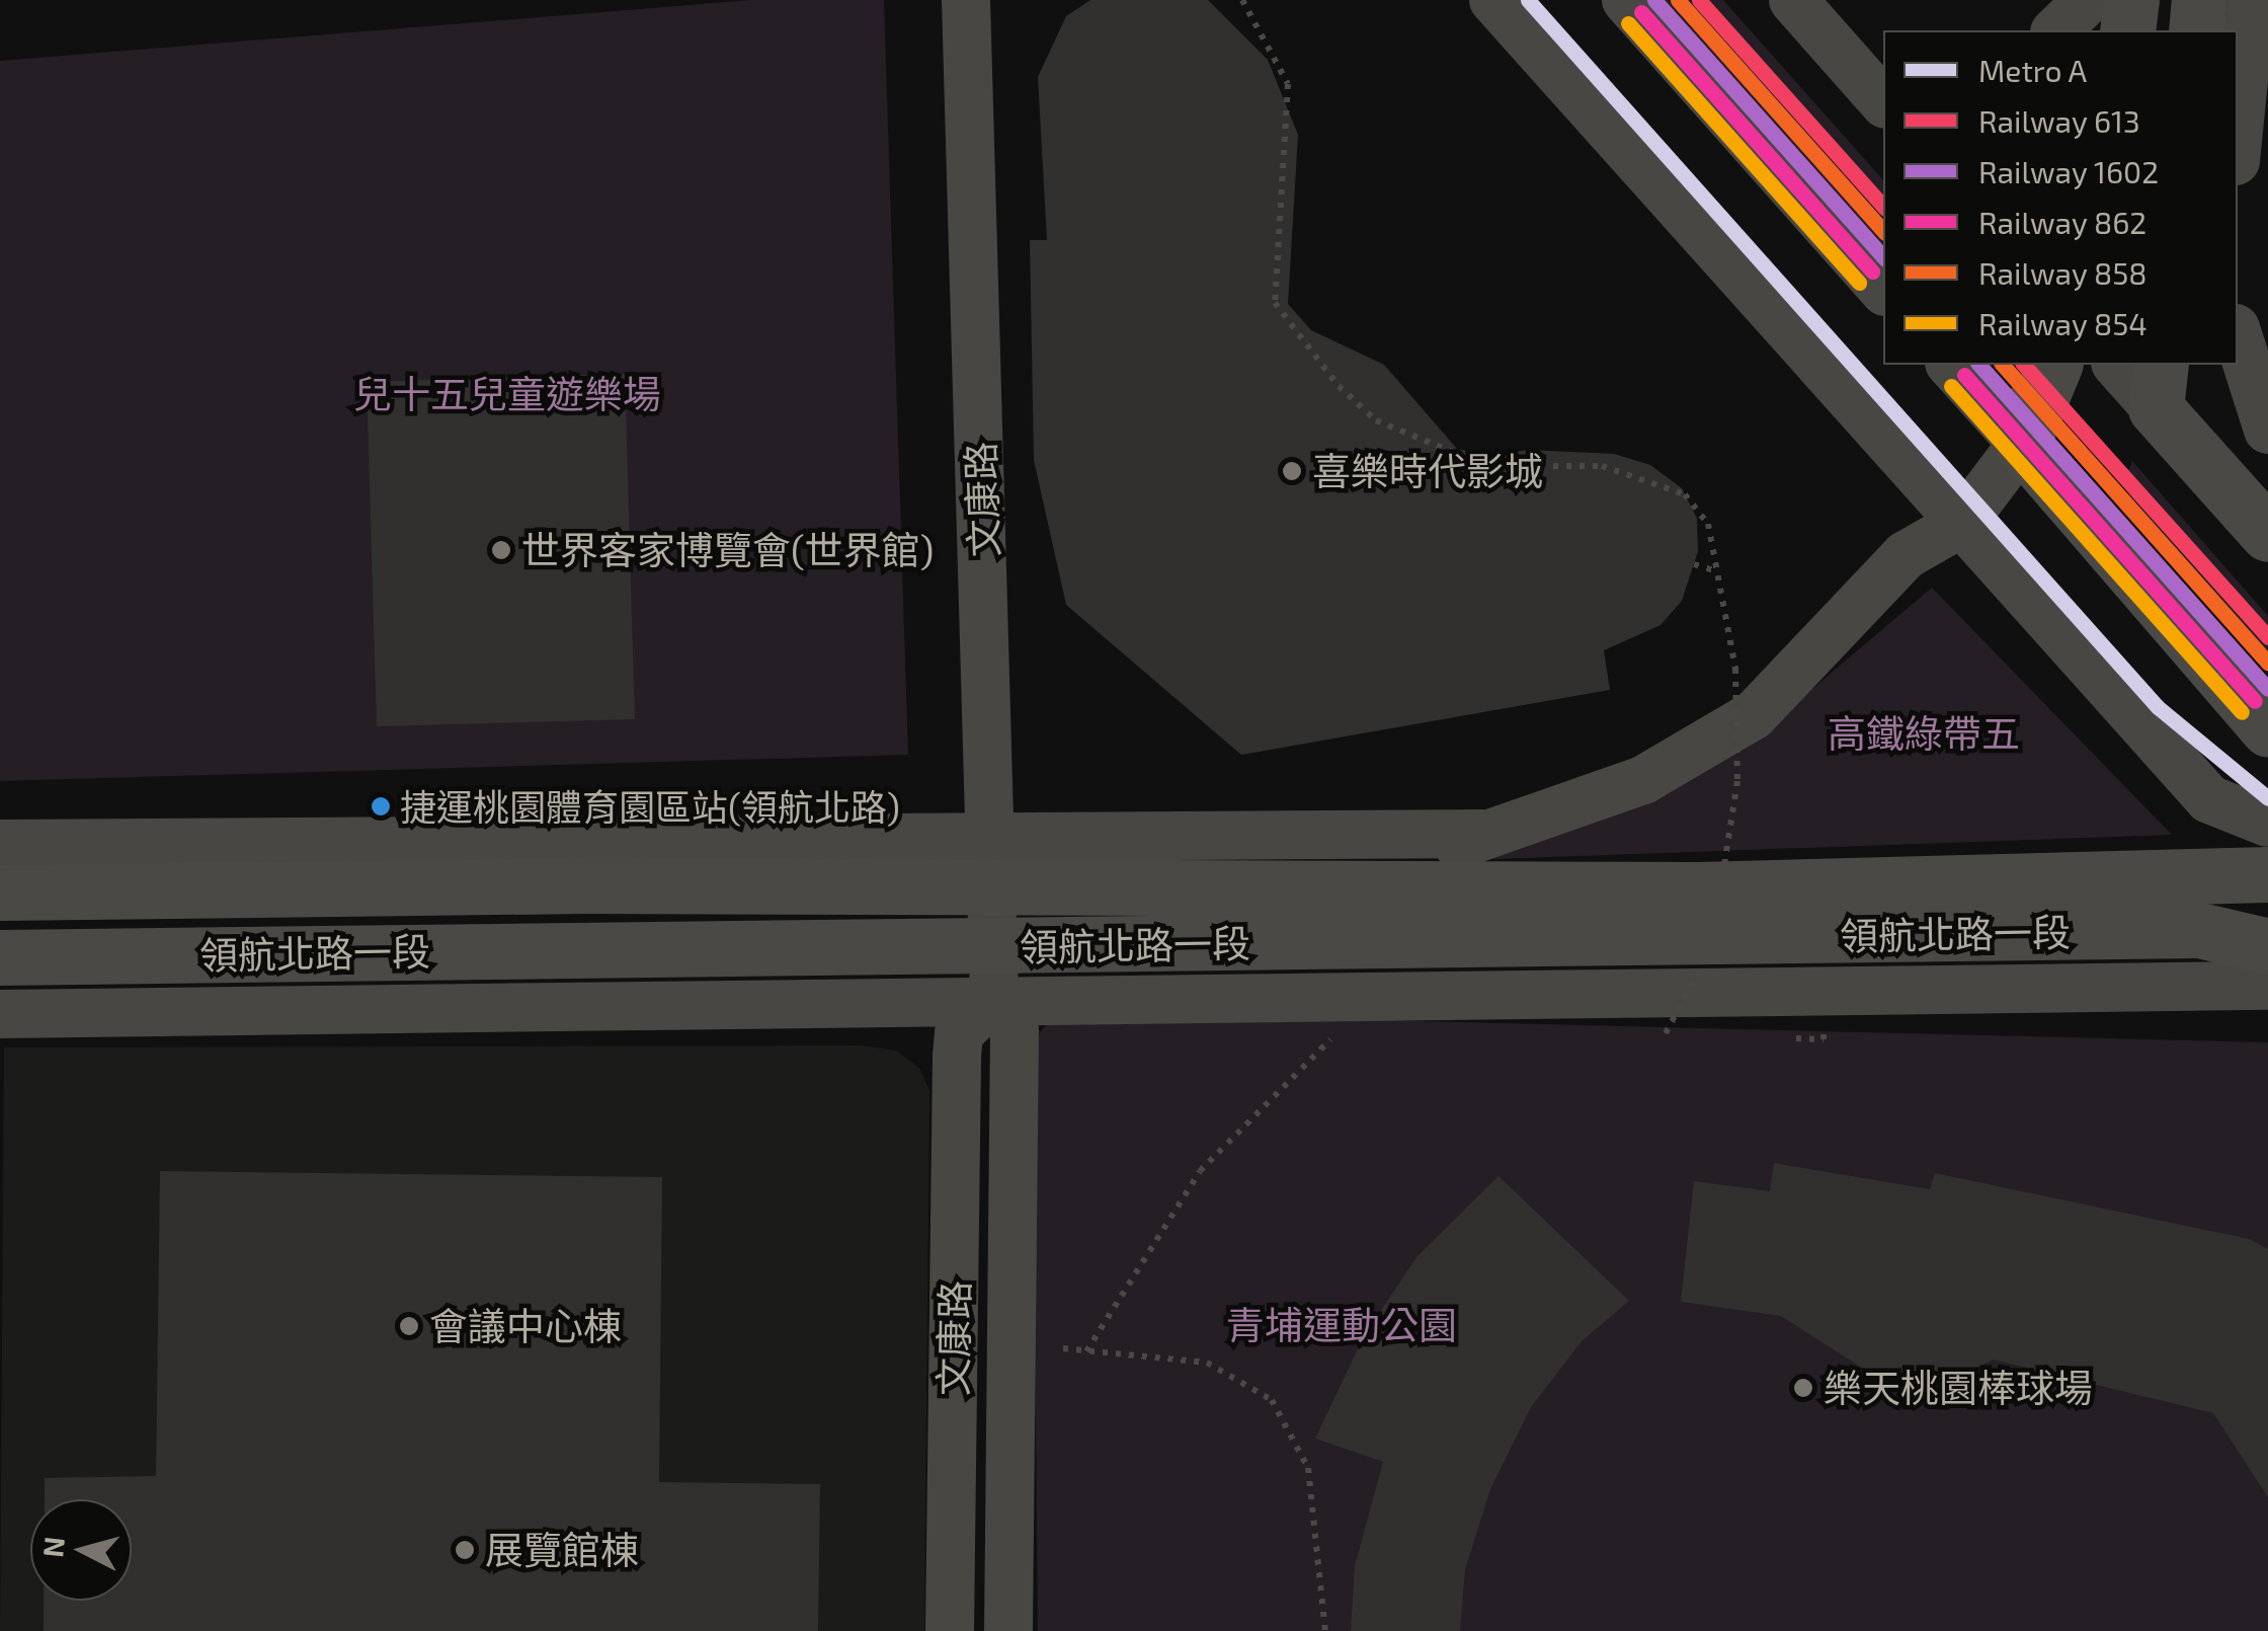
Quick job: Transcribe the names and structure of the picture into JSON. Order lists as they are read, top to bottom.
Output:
{
  "streets": {
    "main road": ["領航北路一段"],
    "street": ["文康路"]
  },
  "crossings": [
    ["文康路", "領航北路一段"]
  ],
  "parks": ["兒十五兒童遊樂場", "高鐵綠帶五", "青埔運動公園"],
  "places": [
    "喜樂時代影城",
    "世界客家博覽會(世界館)",
    "捷運桃園體育園區站(領航北路)",
    "會議中心棟",
    "樂天桃園棒球場",
    "展覽館棟"
  ],
  "lines": [
    "metro line A",
    "rail line 613",
    "rail line 1602",
    "rail line 858",
    "rail line 862",
    "rail line 854"
  ],
  "legend": [
    "Metro A",
    "Railway 613",
    "Railway 1602",
    "Railway 862",
    "Railway 858",
    "Railway 854"
  ],
  "north": "left"
}
